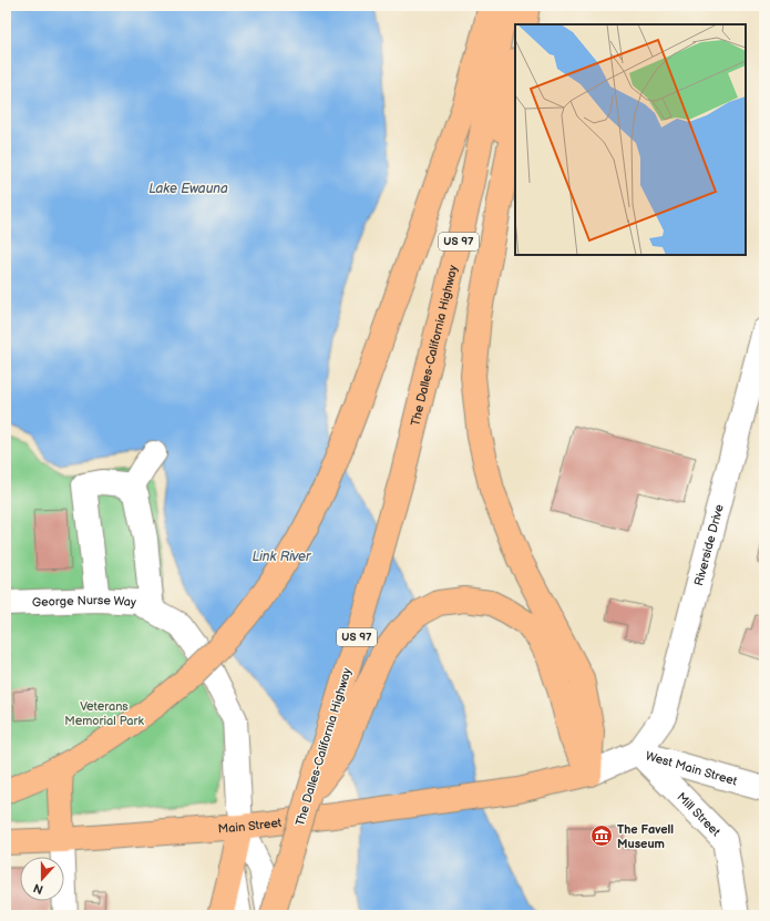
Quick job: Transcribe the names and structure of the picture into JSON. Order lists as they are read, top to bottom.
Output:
{
  "streets": {
    "main road": [
      "US 97",
      "The Dalles-California Highway",
      "West Main Street",
      "Main Street"
    ],
    "street": ["Riverside Drive", "George Nurse Way", "Mill Street"]
  },
  "crossings": [
    ["Riverside Drive", "West Main Street"],
    ["Riverside Drive", "Mill Street"],
    ["George Nurse Way", "Main Street"],
    ["West Main Street", "Mill Street"],
    ["West Main Street", "Main Street"]
  ],
  "water": ["Lake Ewauna", "Link River"],
  "parks": ["Veterans Memorial Park"],
  "places": {
    "museum": ["The Favell Museum"]
  },
  "north": "bottom"
}
